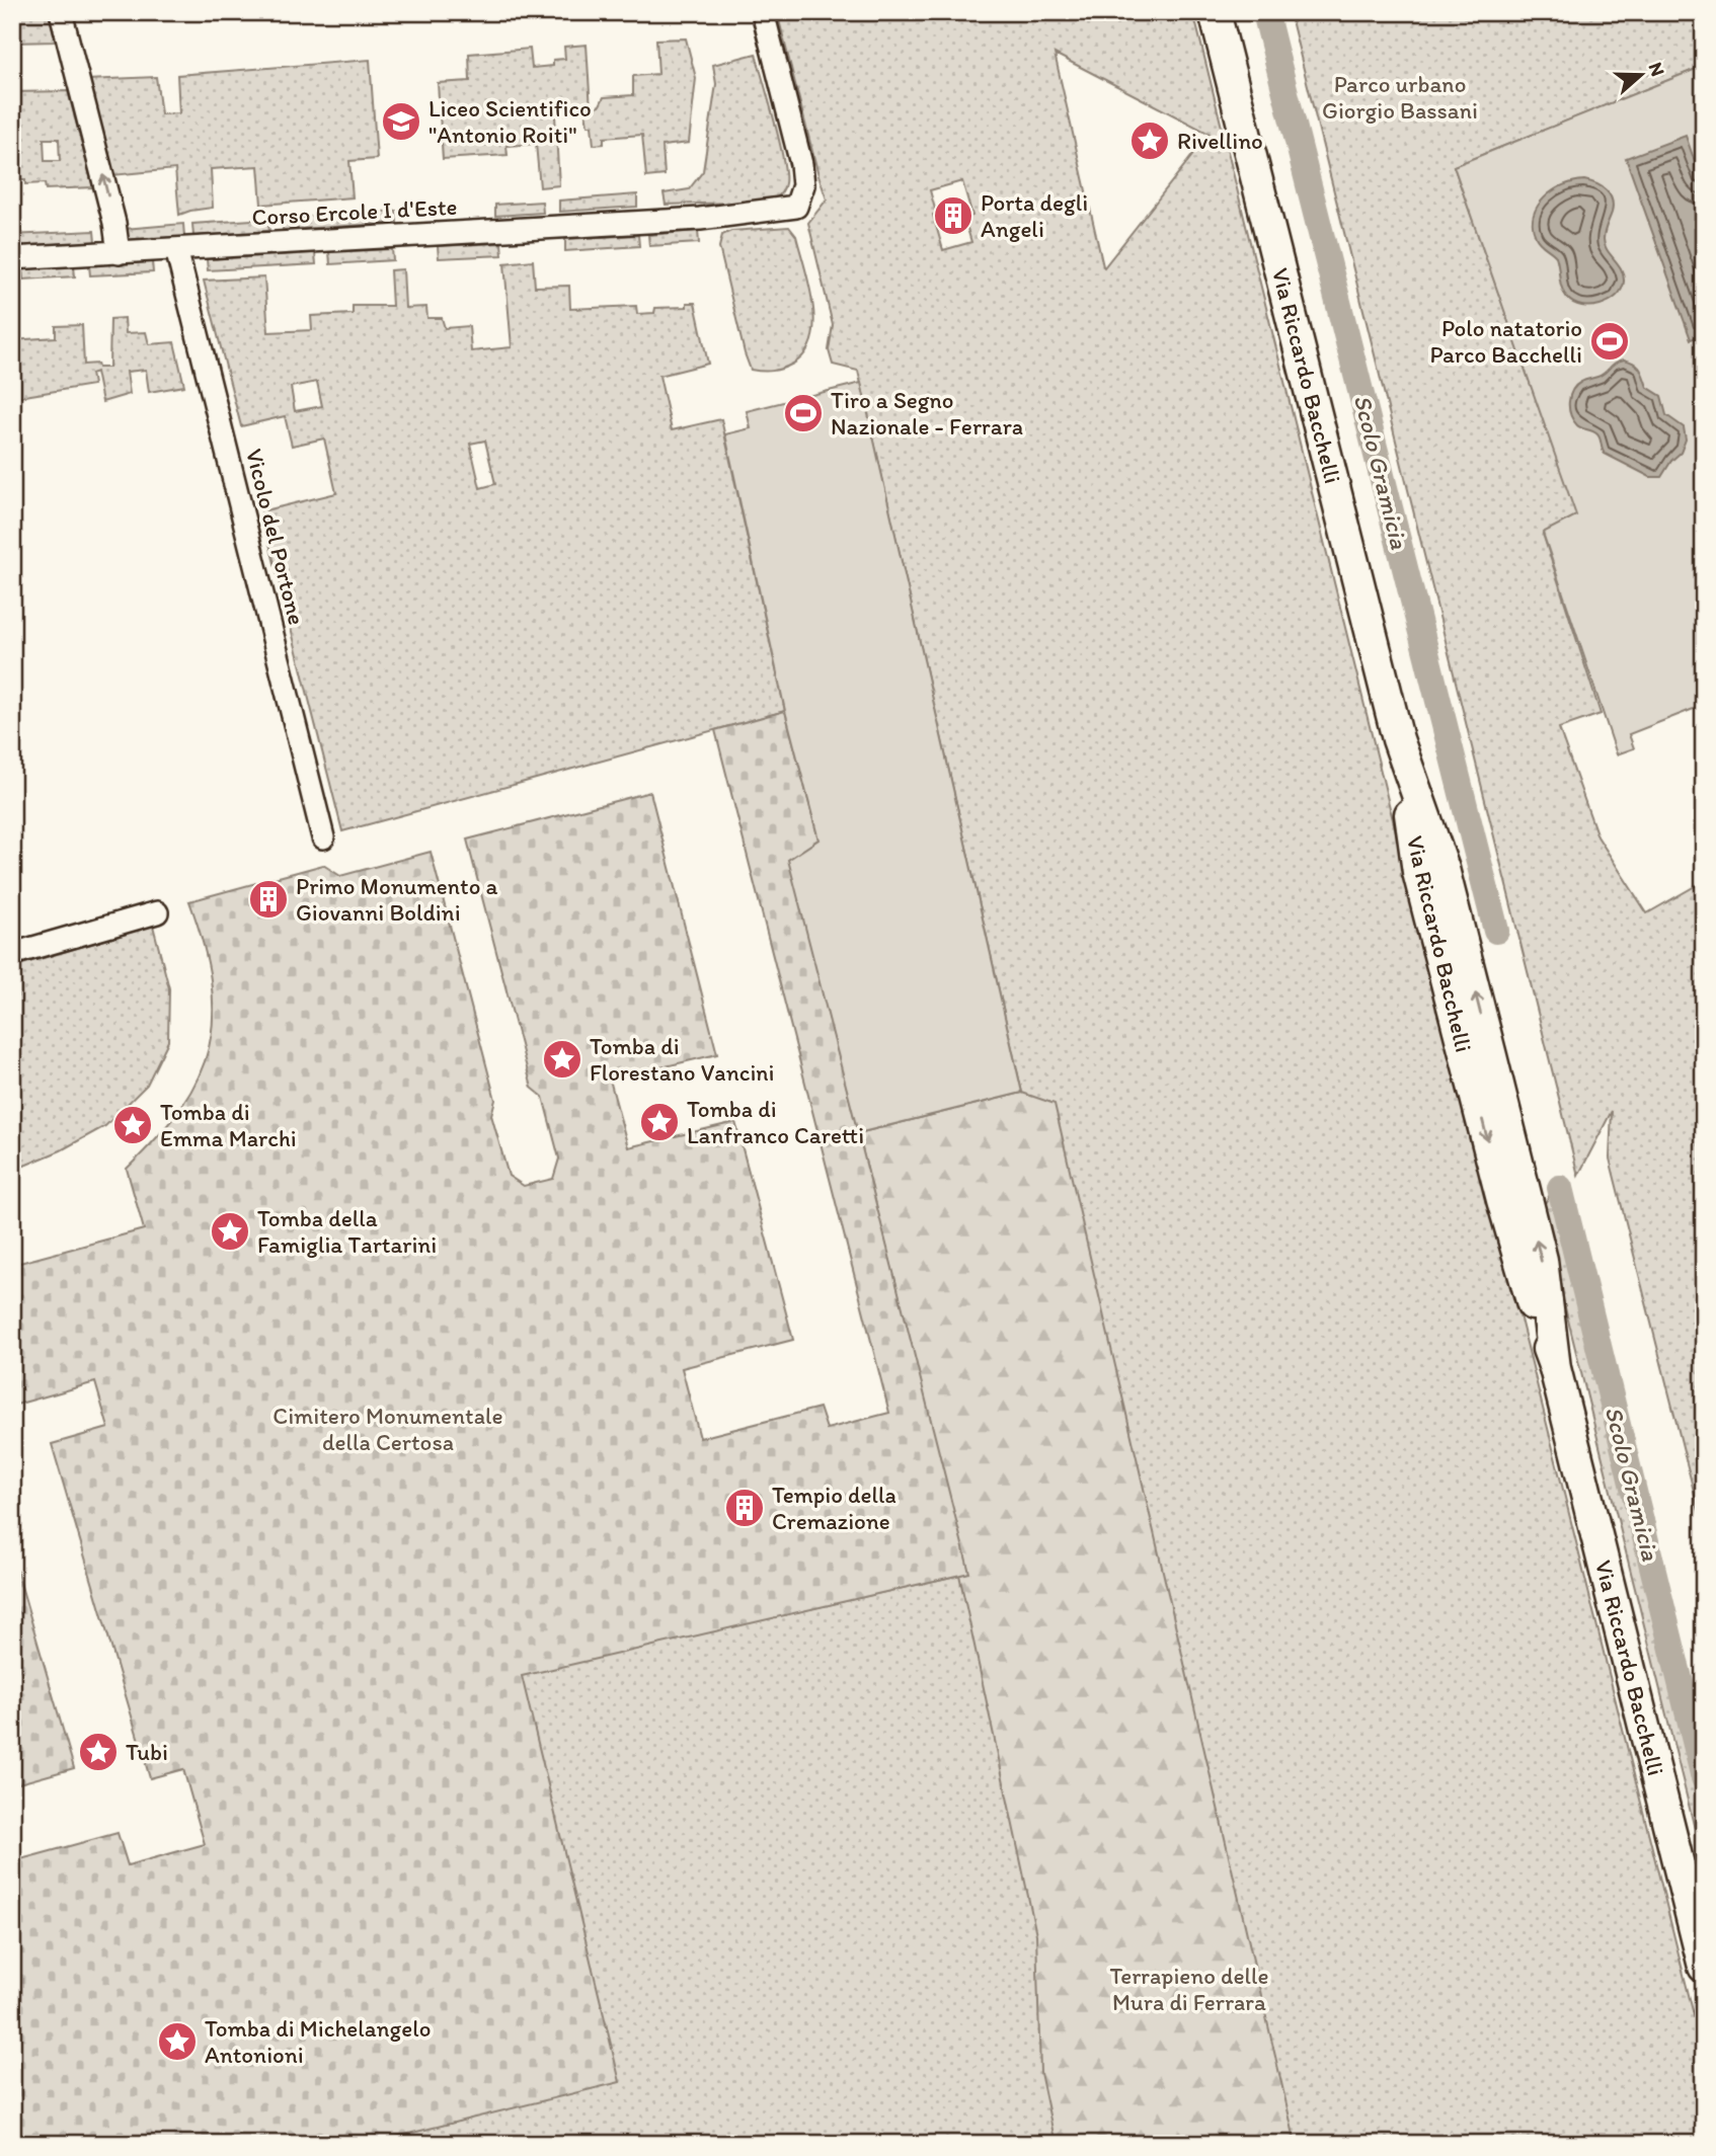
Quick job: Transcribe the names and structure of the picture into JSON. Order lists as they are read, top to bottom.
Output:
{
  "streets": {
    "main road": ["Via Riccardo Bacchelli"],
    "street": ["Corso Ercole I d'Este", "Vicolo del Portone"]
  },
  "crossings": [
    ["Corso Ercole I d'Este", "Vicolo del Portone"]
  ],
  "water": ["Scolo Gramicia"],
  "parks": ["Parco urbano Giorgio Bassani", "Cimitero Monumentale della Certosa", "Terrapieno delle Mura di Ferrara"],
  "places": {
    "school or university": ["Liceo Scientifico \"Antonio Roiti\""],
    "place": [
      "Rivellino",
      "Tomba di Florestano Vancini",
      "Tomba di Lanfranco Caretti",
      "Tomba di Emma Marchi",
      "Tomba della Famiglia Tartarini",
      "Tubi",
      "Tomba di Michelangelo Antonioni"
    ],
    "building": ["Porta degli Angeli", "Primo Monumento a Giovanni Boldini", "Tempio della Cremazione"],
    "sports": ["Polo natatorio Parco Bacchelli", "Tiro a Segno Nazionale - Ferrara"]
  },
  "north": "right"
}
